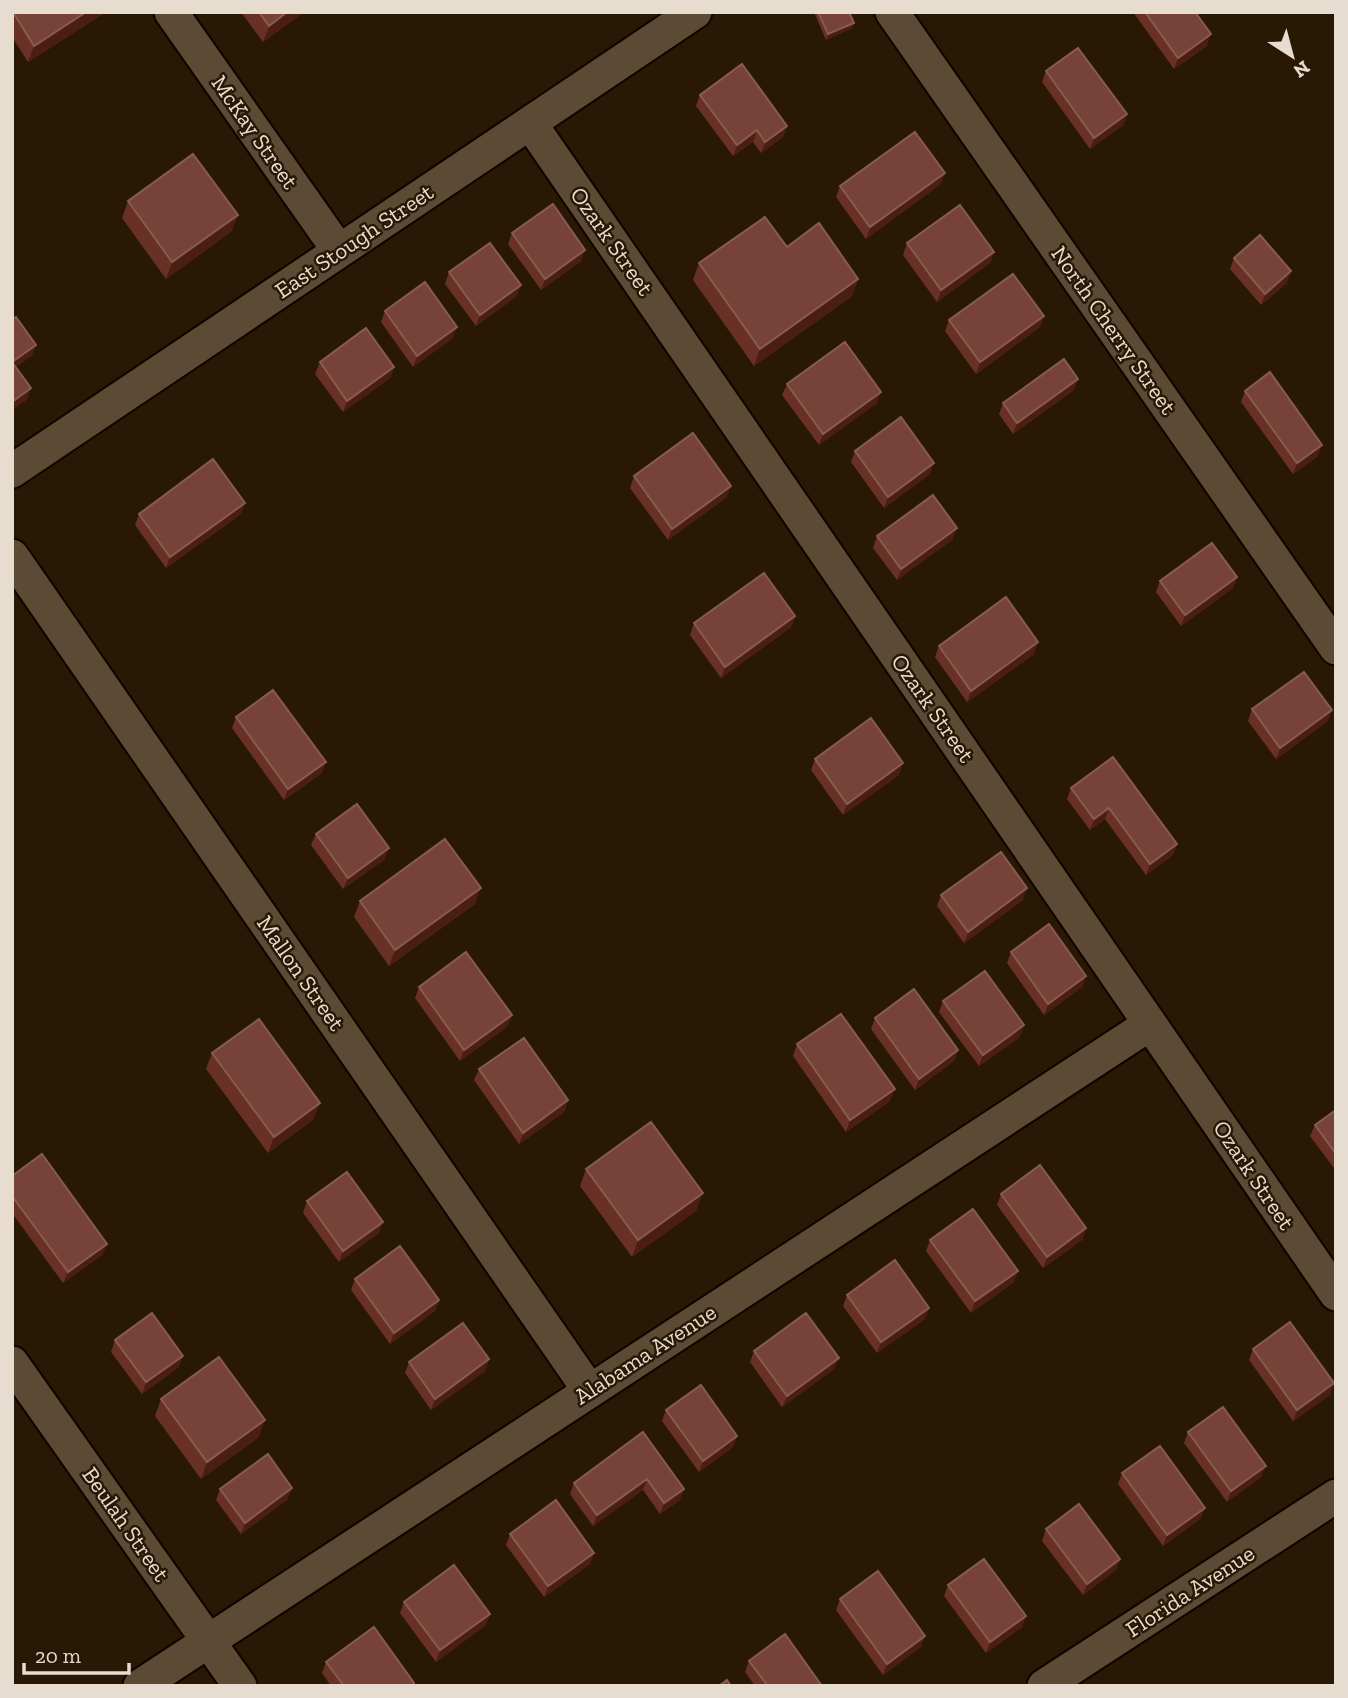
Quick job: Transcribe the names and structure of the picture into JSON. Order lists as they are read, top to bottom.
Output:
{
  "streets": {
    "street": [
      "McKay Street",
      "East Stough Street",
      "Ozark Street",
      "North Cherry Street",
      "Mallon Street",
      "Alabama Avenue",
      "Beulah Street",
      "Florida Avenue"
    ]
  },
  "crossings": [
    ["McKay Street", "East Stough Street"],
    ["East Stough Street", "Ozark Street"],
    ["Ozark Street", "Alabama Avenue"],
    ["Mallon Street", "Alabama Avenue"],
    ["Alabama Avenue", "Beulah Street"]
  ],
  "scale_bar": "20 m",
  "north": "bottom right"
}
